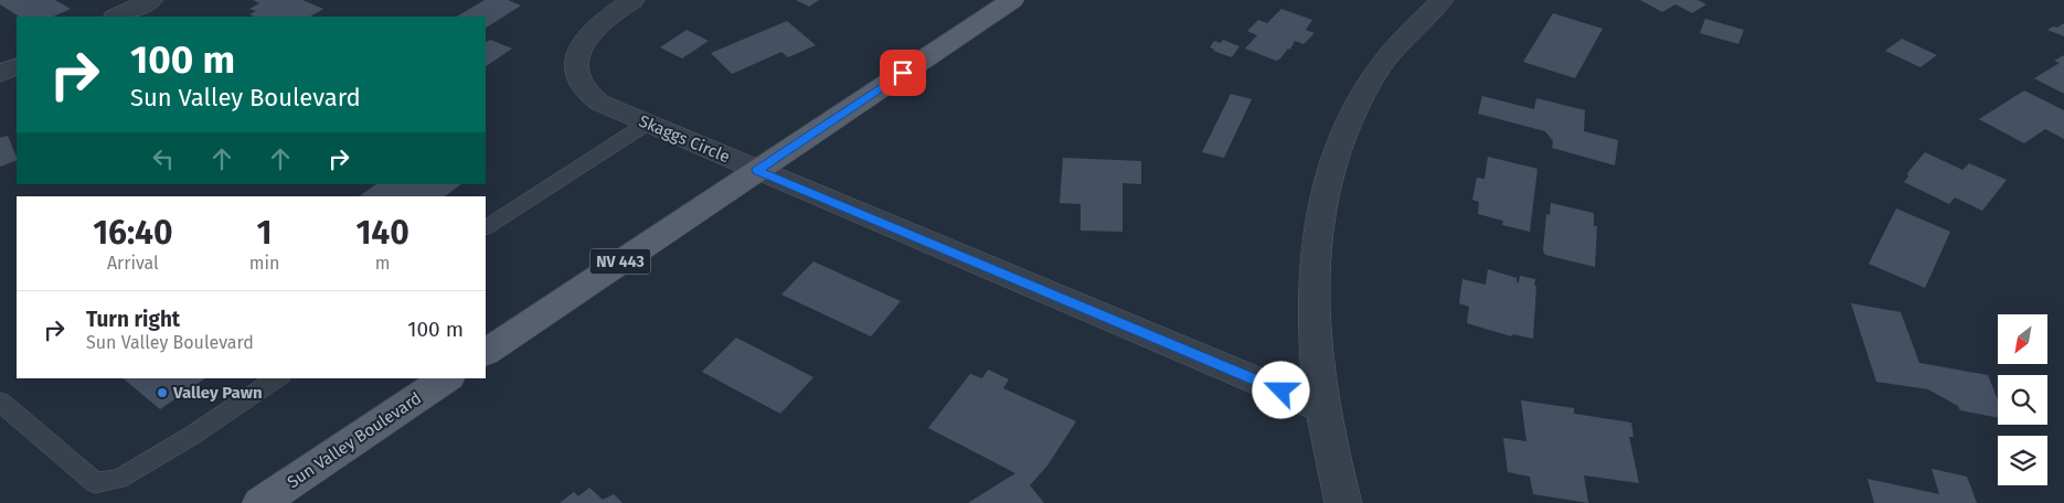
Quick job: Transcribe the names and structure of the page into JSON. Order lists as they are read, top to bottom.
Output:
{
  "streets": {
    "main road": ["NV 443", "Sun Valley Boulevard"],
    "street": ["Skaggs Circle"]
  },
  "crossings": [
    ["Skaggs Circle", "NV 443"]
  ],
  "places": ["Valley Pawn"],
  "north": "bottom left",
  "page": {
    "turn": ["100 m", "Sun Valley Boulevard"],
    "eta": [
      "16:40",
      "Arrival",
      "1",
      "min",
      "140",
      "m"
    ],
    "list": [
      {
        "name": "Turn right",
        "note": "Sun Valley Boulevard",
        "value": "100 m"
      }
    ]
  }
}
